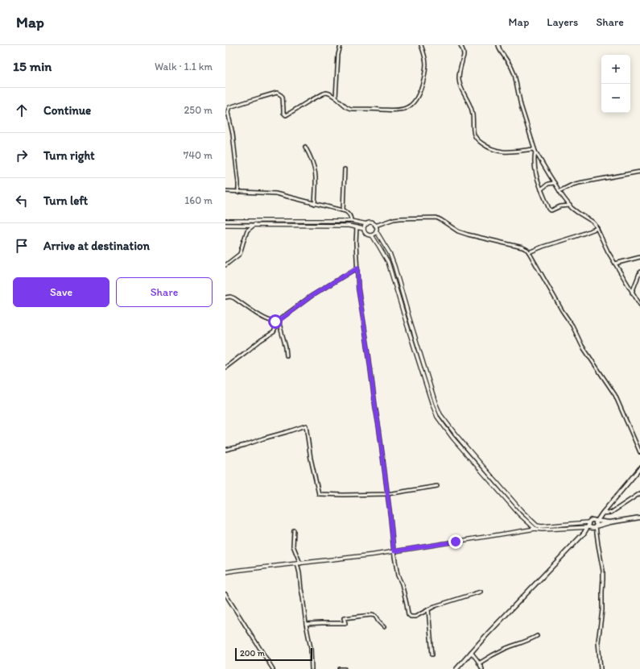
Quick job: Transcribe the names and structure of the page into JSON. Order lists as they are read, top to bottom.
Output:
{
  "scale_bar": "200 m",
  "page": {
    "header": "Map",
    "nav": ["Map", "Layers", "Share"],
    "heading": ["15 min", "Walk · 1.1 km"],
    "map_buttons": ["+", "−"],
    "list": [
      ["Continue", "250 m"],
      ["Turn right", "740 m"],
      ["Turn left", "160 m"],
      "Arrive at destination"
    ],
    "buttons": ["Save", "Share"],
    "scale": "200 m"
  }
}
